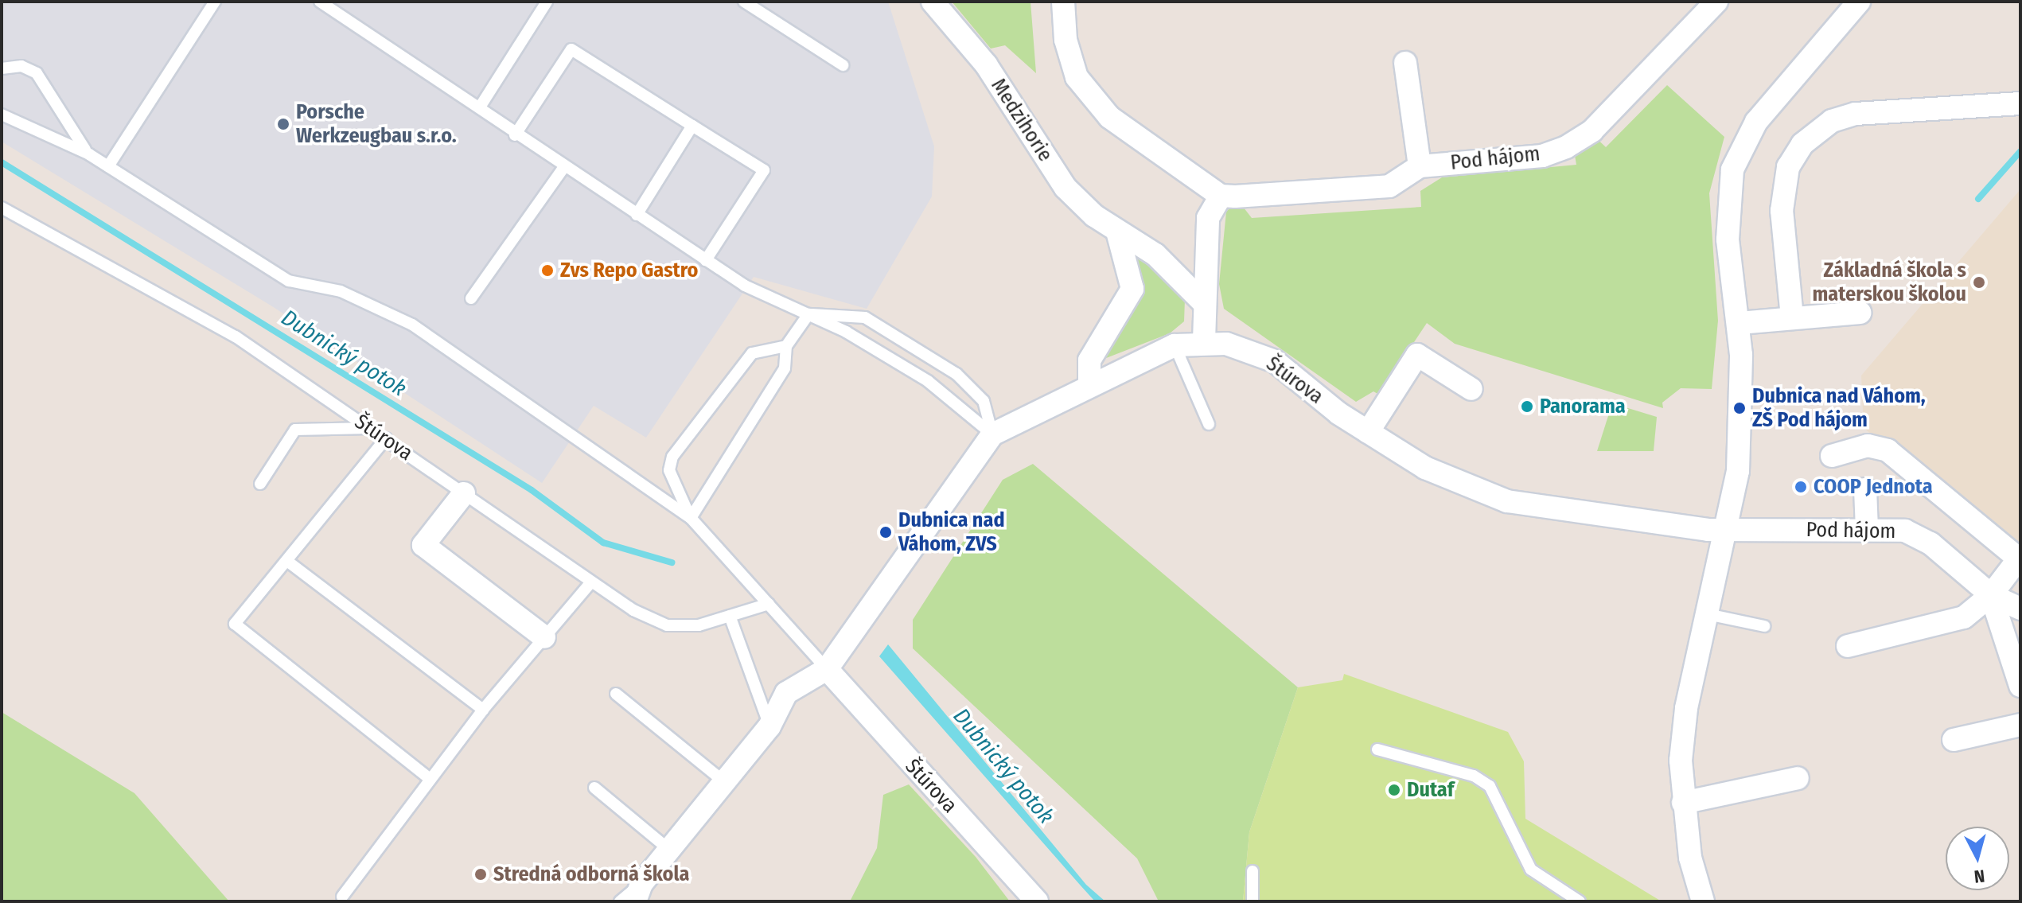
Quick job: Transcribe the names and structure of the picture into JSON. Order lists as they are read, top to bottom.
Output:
{
  "streets": {
    "street": ["Medzihorie", "Pod hájom", "Štúrova"]
  },
  "crossings": [
    ["Pod hájom", "Štúrova"]
  ],
  "water": ["Dubnický potok"],
  "places": [
    "Porsche Werkzeugbau s.r.o.",
    "Zvs Repo Gastro",
    "Základná škola s materskou školou",
    "Panorama",
    "Dubnica nad Váhom, ZŠ Pod hájom",
    "COOP Jednota",
    "Dubnica nad Váhom, ZVS",
    "Dutaf",
    "Stredná odborná škola"
  ],
  "north": "bottom"
}
